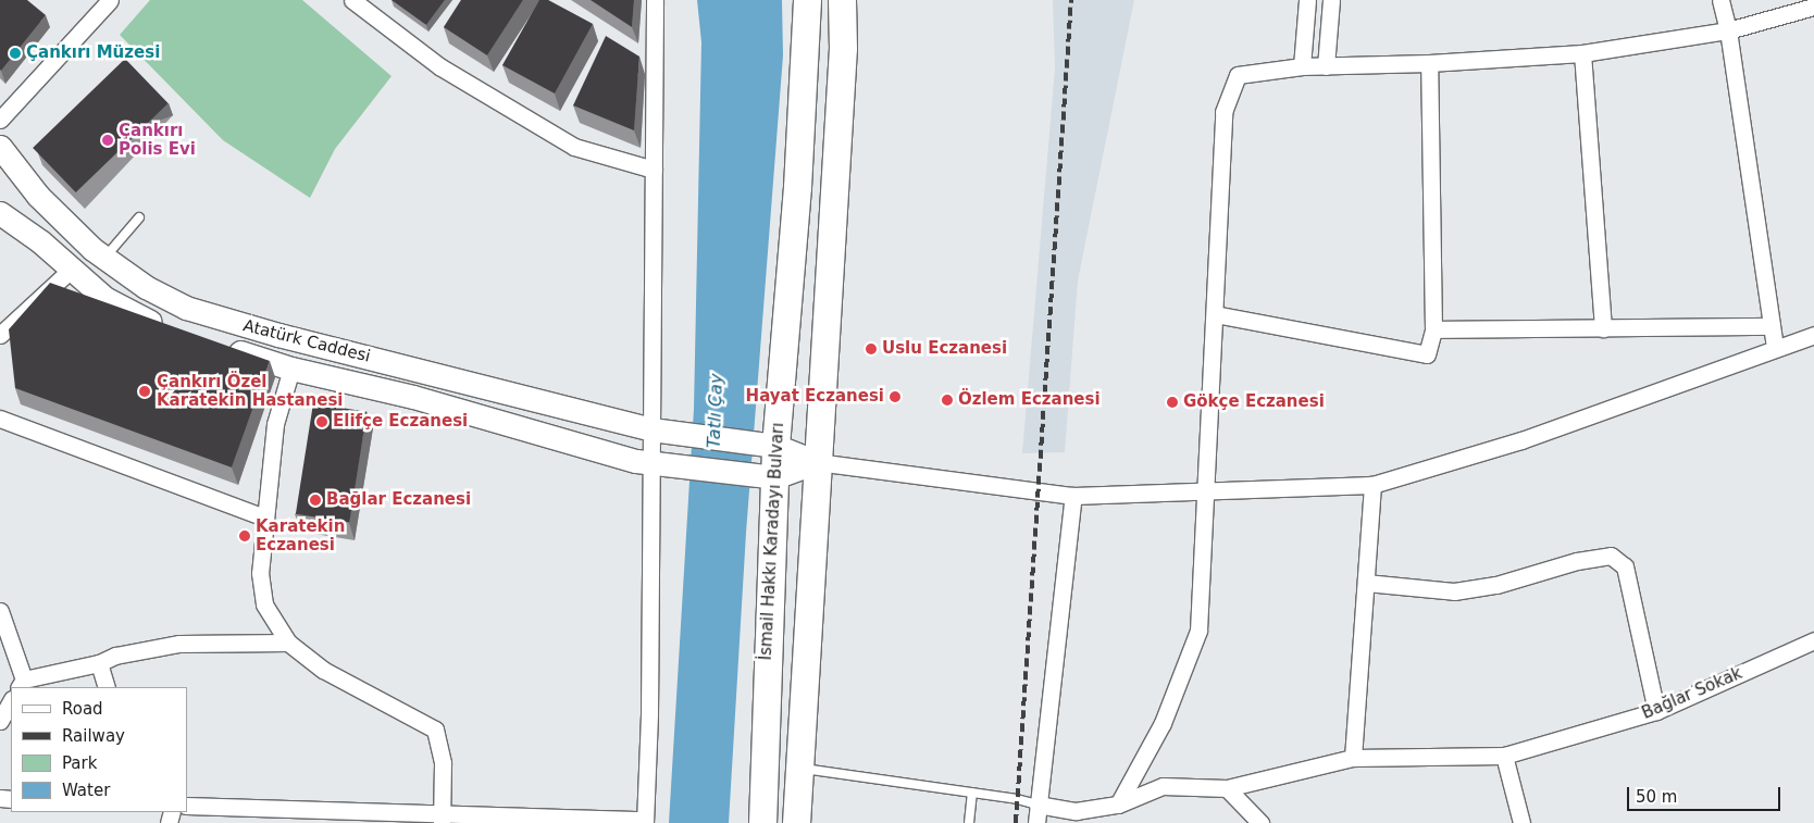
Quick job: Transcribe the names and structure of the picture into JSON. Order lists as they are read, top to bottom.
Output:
{
  "streets": {
    "highway": ["İsmail Hakkı Karadayı Bulvarı"],
    "main road": ["Atatürk Caddesi"],
    "street": ["Bağlar Sokak"]
  },
  "crossings": [
    ["Atatürk Caddesi", "İsmail Hakkı Karadayı Bulvarı"]
  ],
  "water": ["Tatlı Çay"],
  "places": [
    "Çankırı Müzesi",
    "Çankırı Polis Evi",
    "Uslu Eczanesi",
    "Çankırı Özel Karatekin Hastanesi",
    "Hayat Eczanesi",
    "Özlem Eczanesi",
    "Gökçe Eczanesi",
    "Elifçe Eczanesi",
    "Bağlar Eczanesi",
    "Karatekin Eczanesi"
  ],
  "legend": [
    "Road",
    "Railway",
    "Park",
    "Water"
  ],
  "scale_bar": "50 m"
}
